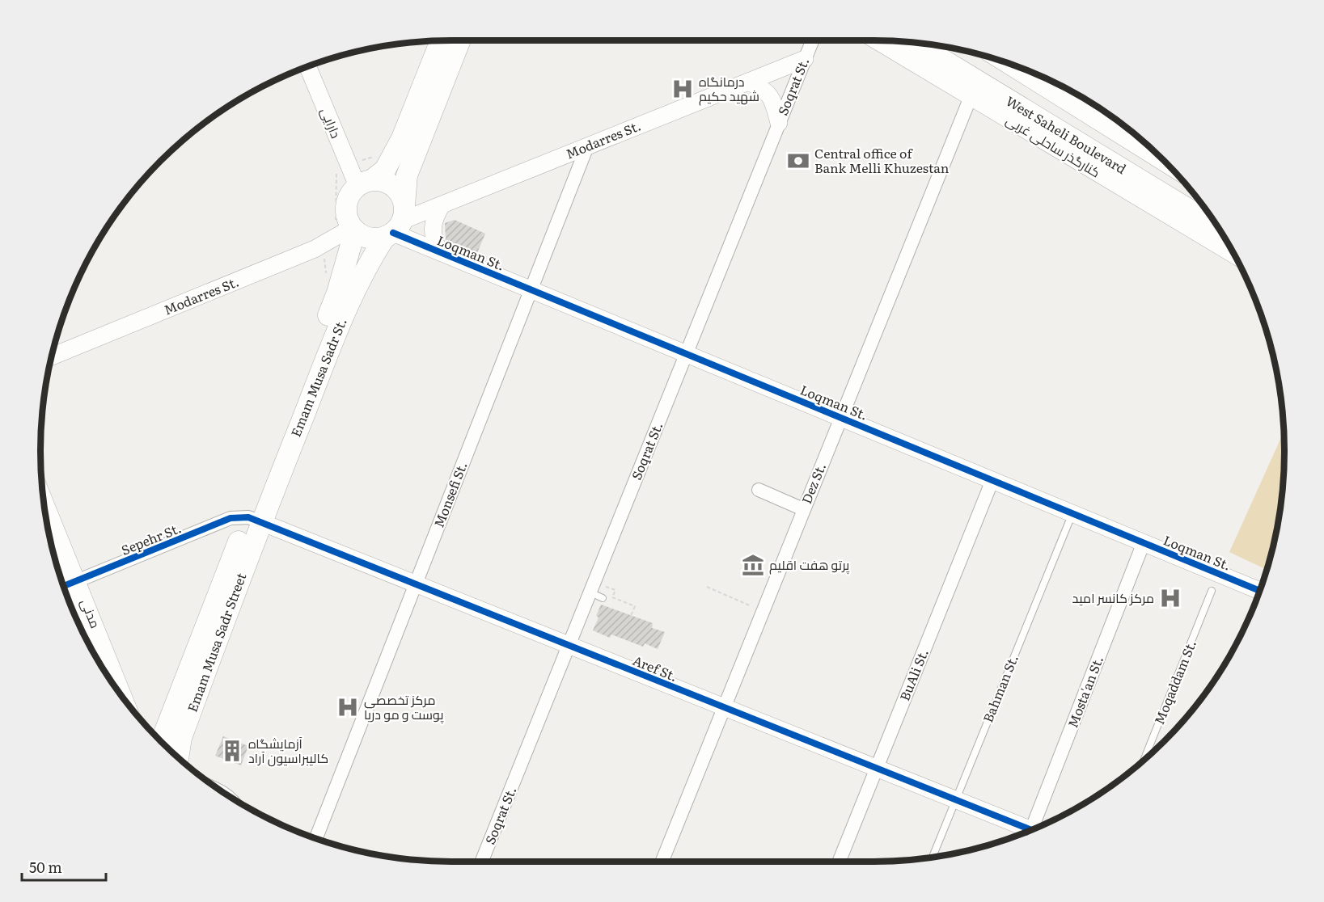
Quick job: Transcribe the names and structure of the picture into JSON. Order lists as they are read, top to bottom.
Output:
{
  "streets": {
    "main road": ["West Saheli Boulevard", "Emam Musa Sadr St.", "Emam Musa Sadr Street"],
    "street": [
      "Soqrat St.",
      "دارایی",
      "Modarres St.",
      "کنارگذر ساحلی غربی",
      "Loqman St.",
      "Dez St.",
      "Monsefi St.",
      "Sepehr St.",
      "مدنی",
      "Aref St.",
      "BuAli St.",
      "Mosta'an St."
    ],
    "lane": ["Moqaddam St.", "Bahman St."]
  },
  "crossings": [
    ["Soqrat St.", "Modarres St."],
    ["Soqrat St.", "Loqman St."],
    ["Soqrat St.", "Aref St."],
    ["دارایی", "Modarres St."],
    ["دارایی", "Loqman St."],
    ["دارایی", "Emam Musa Sadr St."],
    ["Modarres St.", "Loqman St."],
    ["Modarres St.", "Emam Musa Sadr St."],
    ["Modarres St.", "Monsefi St."],
    ["کنارگذر ساحلی غربی", "Dez St."],
    ["Loqman St.", "Emam Musa Sadr St."],
    ["Loqman St.", "Dez St."],
    ["Loqman St.", "Monsefi St."],
    ["Loqman St.", "BuAli St."],
    ["Loqman St.", "Bahman St."],
    ["Loqman St.", "Mosta'an St."],
    ["Emam Musa Sadr St.", "Sepehr St."],
    ["Emam Musa Sadr St.", "Emam Musa Sadr Street"],
    ["Emam Musa Sadr St.", "Aref St."],
    ["Dez St.", "Aref St."],
    ["Monsefi St.", "Aref St."],
    ["Sepehr St.", "مدنی"],
    ["Sepehr St.", "Emam Musa Sadr Street"],
    ["Sepehr St.", "Aref St."],
    ["Emam Musa Sadr Street", "Aref St."],
    ["Aref St.", "BuAli St."],
    ["Aref St.", "Bahman St."]
  ],
  "places": {
    "hospital": ["درمانگاه شهید حکیم", "مرکز کانسر امید", "مرکز تخصصی پوست و مو دریا"],
    "bank": ["Central office of Bank Melli Khuzestan"],
    "museum": ["پرتو هفت اقلیم"],
    "building": ["آزمایشگاه کالیبراسیون آراد"]
  },
  "scale_bar": "50 m"
}
